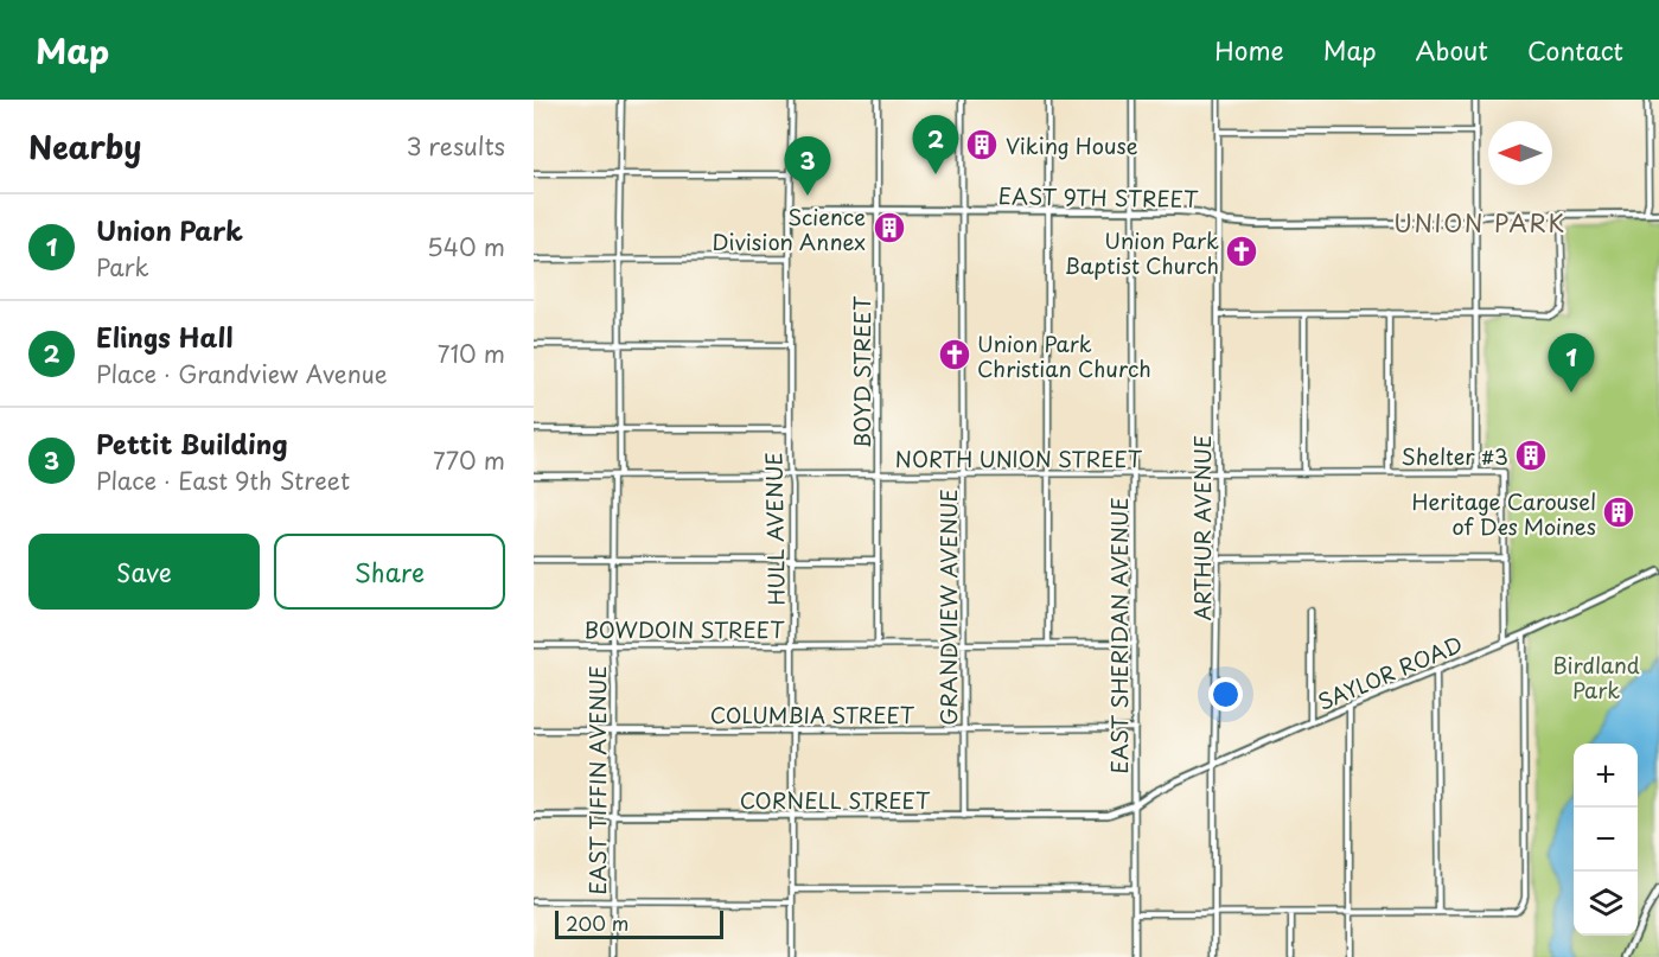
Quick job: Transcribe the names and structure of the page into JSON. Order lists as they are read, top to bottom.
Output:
{
  "streets": {
    "street": [
      "EAST 9TH STREET",
      "BOYD STREET",
      "NORTH UNION STREET",
      "ARTHUR AVENUE",
      "HULL AVENUE",
      "GRANDVIEW AVENUE",
      "BOWDOIN STREET",
      "EAST SHERIDAN AVENUE",
      "SAYLOR ROAD",
      "COLUMBIA STREET",
      "EAST TIFFIN AVENUE",
      "CORNELL STREET"
    ]
  },
  "crossings": [
    ["EAST 9TH STREET", "BOYD STREET"],
    ["EAST 9TH STREET", "ARTHUR AVENUE"],
    ["EAST 9TH STREET", "HULL AVENUE"],
    ["EAST 9TH STREET", "GRANDVIEW AVENUE"],
    ["EAST 9TH STREET", "EAST SHERIDAN AVENUE"],
    ["BOYD STREET", "NORTH UNION STREET"],
    ["BOYD STREET", "BOWDOIN STREET"],
    ["NORTH UNION STREET", "ARTHUR AVENUE"],
    ["NORTH UNION STREET", "HULL AVENUE"],
    ["NORTH UNION STREET", "GRANDVIEW AVENUE"],
    ["NORTH UNION STREET", "EAST SHERIDAN AVENUE"],
    ["NORTH UNION STREET", "EAST TIFFIN AVENUE"],
    ["ARTHUR AVENUE", "SAYLOR ROAD"],
    ["HULL AVENUE", "BOWDOIN STREET"],
    ["HULL AVENUE", "COLUMBIA STREET"],
    ["HULL AVENUE", "CORNELL STREET"],
    ["GRANDVIEW AVENUE", "BOWDOIN STREET"],
    ["GRANDVIEW AVENUE", "COLUMBIA STREET"],
    ["GRANDVIEW AVENUE", "CORNELL STREET"],
    ["BOWDOIN STREET", "EAST SHERIDAN AVENUE"],
    ["BOWDOIN STREET", "EAST TIFFIN AVENUE"],
    ["EAST SHERIDAN AVENUE", "SAYLOR ROAD"],
    ["EAST SHERIDAN AVENUE", "COLUMBIA STREET"],
    ["EAST SHERIDAN AVENUE", "CORNELL STREET"],
    ["SAYLOR ROAD", "CORNELL STREET"],
    ["COLUMBIA STREET", "EAST TIFFIN AVENUE"],
    ["EAST TIFFIN AVENUE", "CORNELL STREET"]
  ],
  "districts": ["UNION PARK"],
  "parks": ["Birdland Park"],
  "places": {
    "building": [
      "Viking House",
      "Science Division Annex",
      "Shelter #3",
      "Heritage Carousel of Des Moines"
    ],
    "church": ["Union Park Baptist Church", "Union Park Christian Church"]
  },
  "scale_bar": "200 m",
  "north": "left",
  "page": {
    "header": "Map",
    "nav": [
      "Home",
      "Map",
      "About",
      "Contact"
    ],
    "heading": ["Nearby", "3 results"],
    "pins": ["2", "3", "1"],
    "list": [
      {
        "mark": "1",
        "name": "Union Park",
        "note": "Park",
        "value": "540 m"
      },
      {
        "mark": "2",
        "name": "Elings Hall",
        "note": "Place · Grandview Avenue",
        "value": "710 m"
      },
      {
        "mark": "3",
        "name": "Pettit Building",
        "note": "Place · East 9th Street",
        "value": "770 m"
      }
    ],
    "buttons": ["Save", "Share"],
    "map_buttons": ["+", "−"],
    "scale": "200 m"
  }
}
